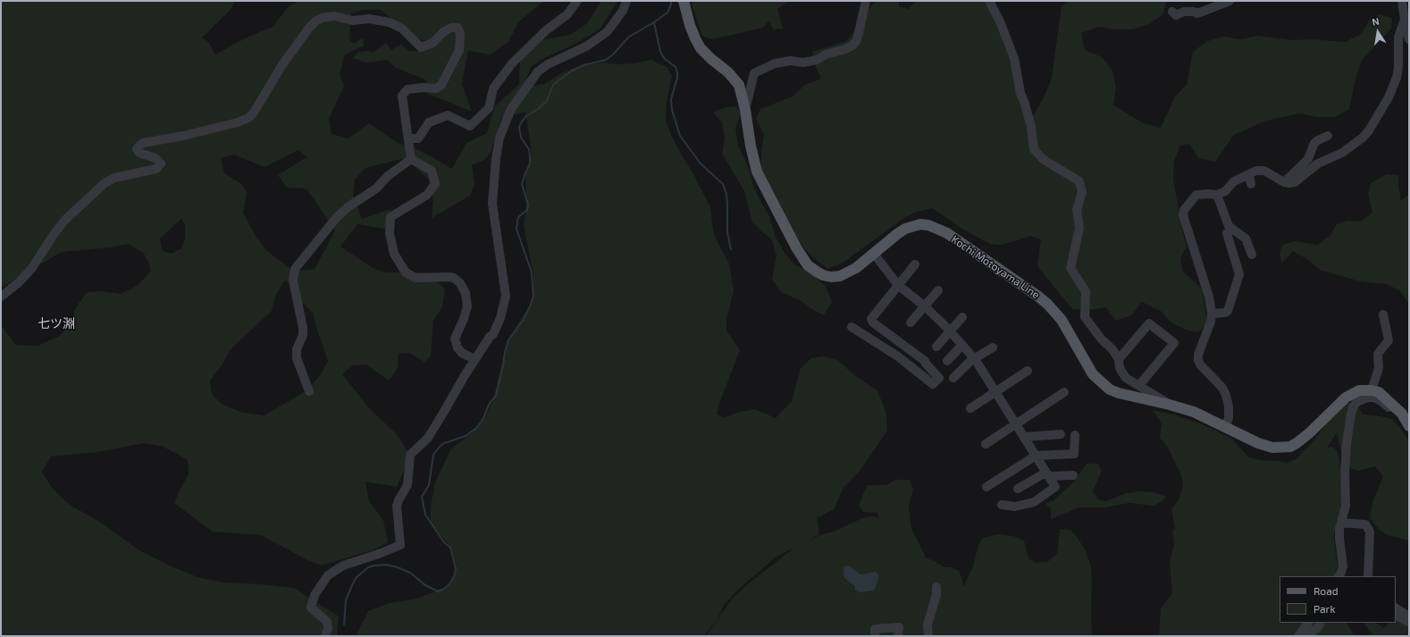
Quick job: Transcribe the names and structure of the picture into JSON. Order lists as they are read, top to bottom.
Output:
{
  "streets": {
    "main road": ["Kochi Motoyama Line"]
  },
  "districts": ["七ツ淵"],
  "legend": ["Road", "Park"],
  "north": "top"
}
